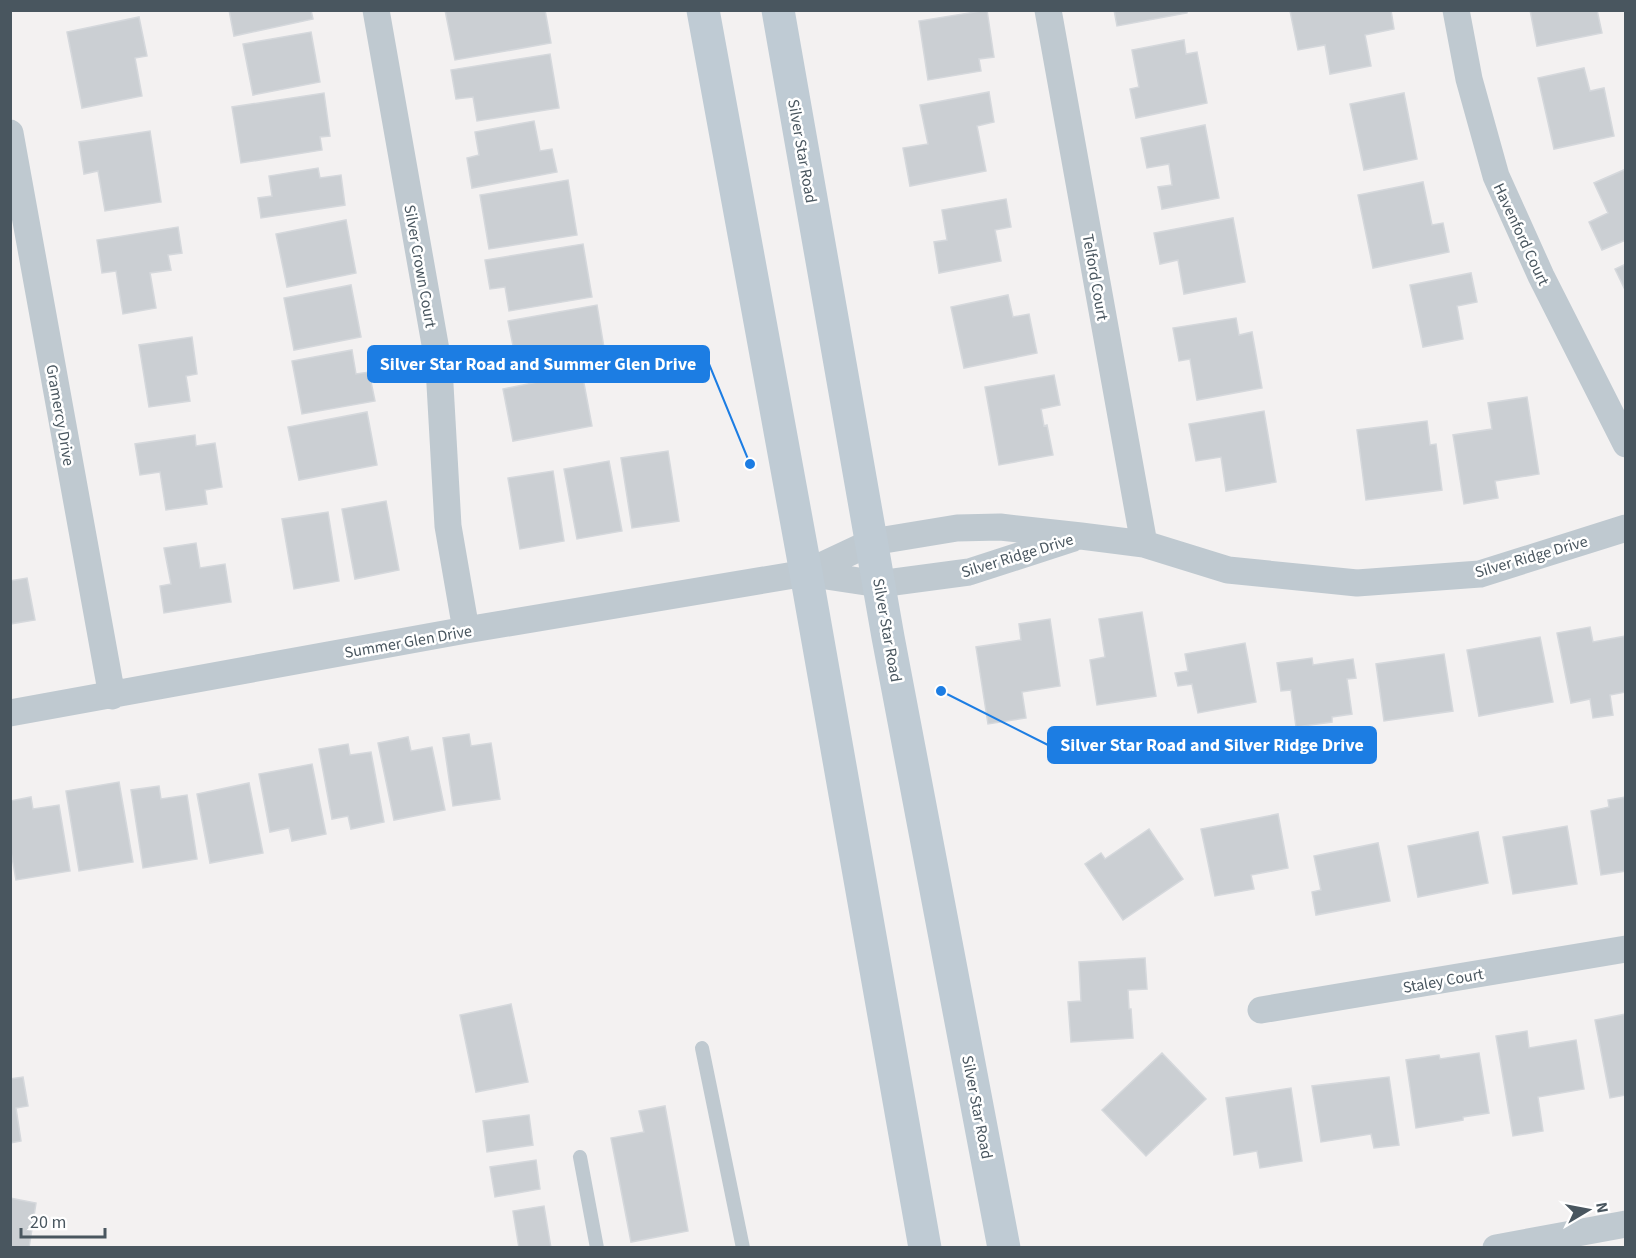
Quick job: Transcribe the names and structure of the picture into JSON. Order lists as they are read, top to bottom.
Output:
{
  "streets": {
    "main road": ["Silver Star Road"],
    "street": [
      "Havenford Court",
      "Silver Crown Court",
      "Telford Court",
      "Gramercy Drive",
      "Silver Ridge Drive",
      "Summer Glen Drive",
      "Staley Court"
    ]
  },
  "crossings": [
    ["Silver Star Road", "Silver Ridge Drive"],
    ["Silver Crown Court", "Summer Glen Drive"],
    ["Telford Court", "Silver Ridge Drive"],
    ["Gramercy Drive", "Summer Glen Drive"],
    ["Silver Ridge Drive", "Summer Glen Drive"]
  ],
  "places": ["Silver Star Road and Summer Glen Drive", "Silver Star Road and Silver Ridge Drive"],
  "scale_bar": "20 m",
  "north": "right"
}
